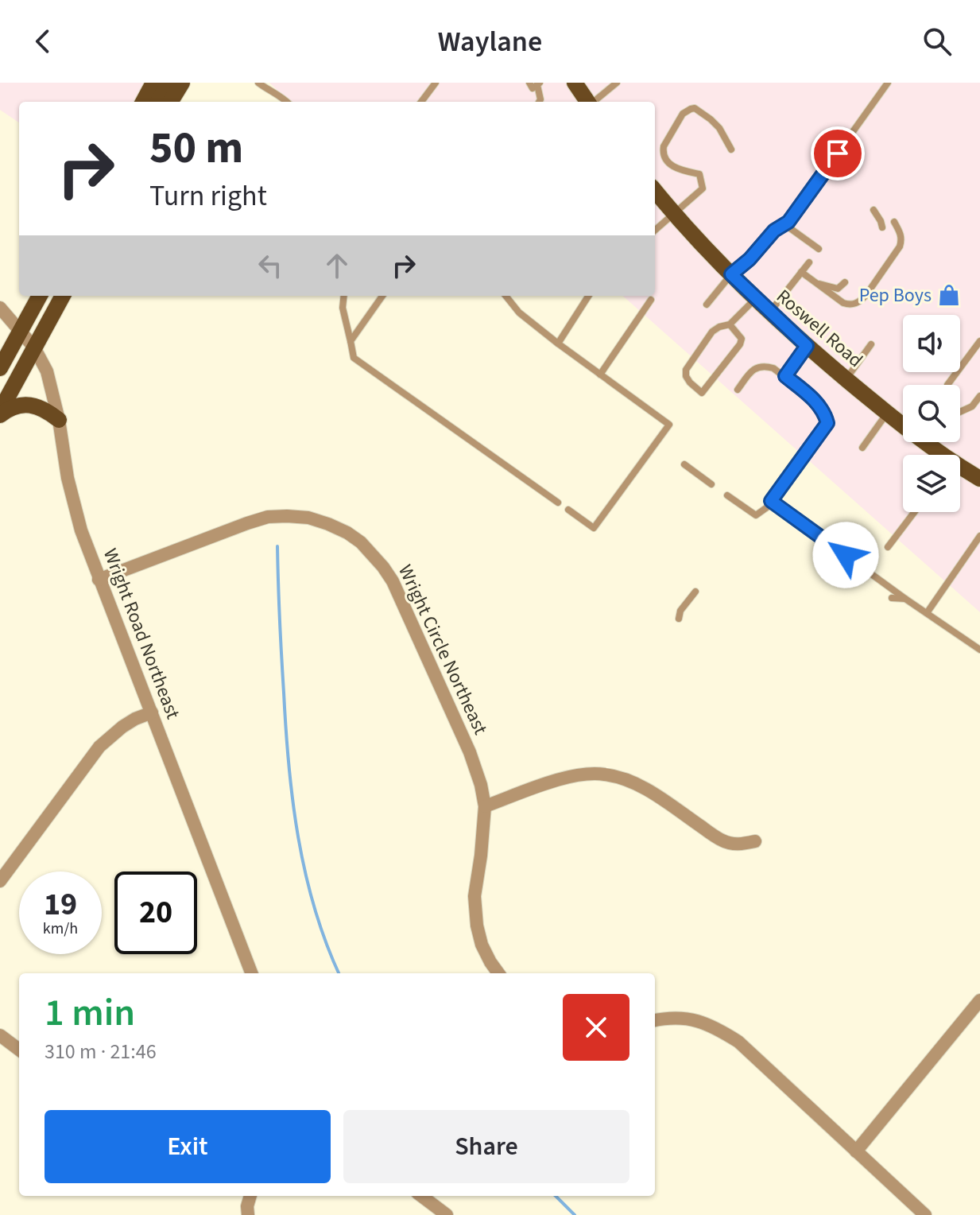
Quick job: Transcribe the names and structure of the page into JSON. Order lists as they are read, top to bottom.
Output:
{
  "streets": {
    "main road": ["Roswell Road"],
    "street": ["Wright Road Northeast", "Wright Circle Northeast"]
  },
  "crossings": [
    ["Wright Road Northeast", "Wright Circle Northeast"]
  ],
  "places": {
    "shop": ["Pep Boys"]
  },
  "page": {
    "header": "Waylane",
    "turn": ["50 m", "Turn right"],
    "speed": "19 km/h",
    "limit": "20",
    "heading": ["1 min", "310 m · 21:46"],
    "buttons": ["Exit", "Share"]
  }
}
